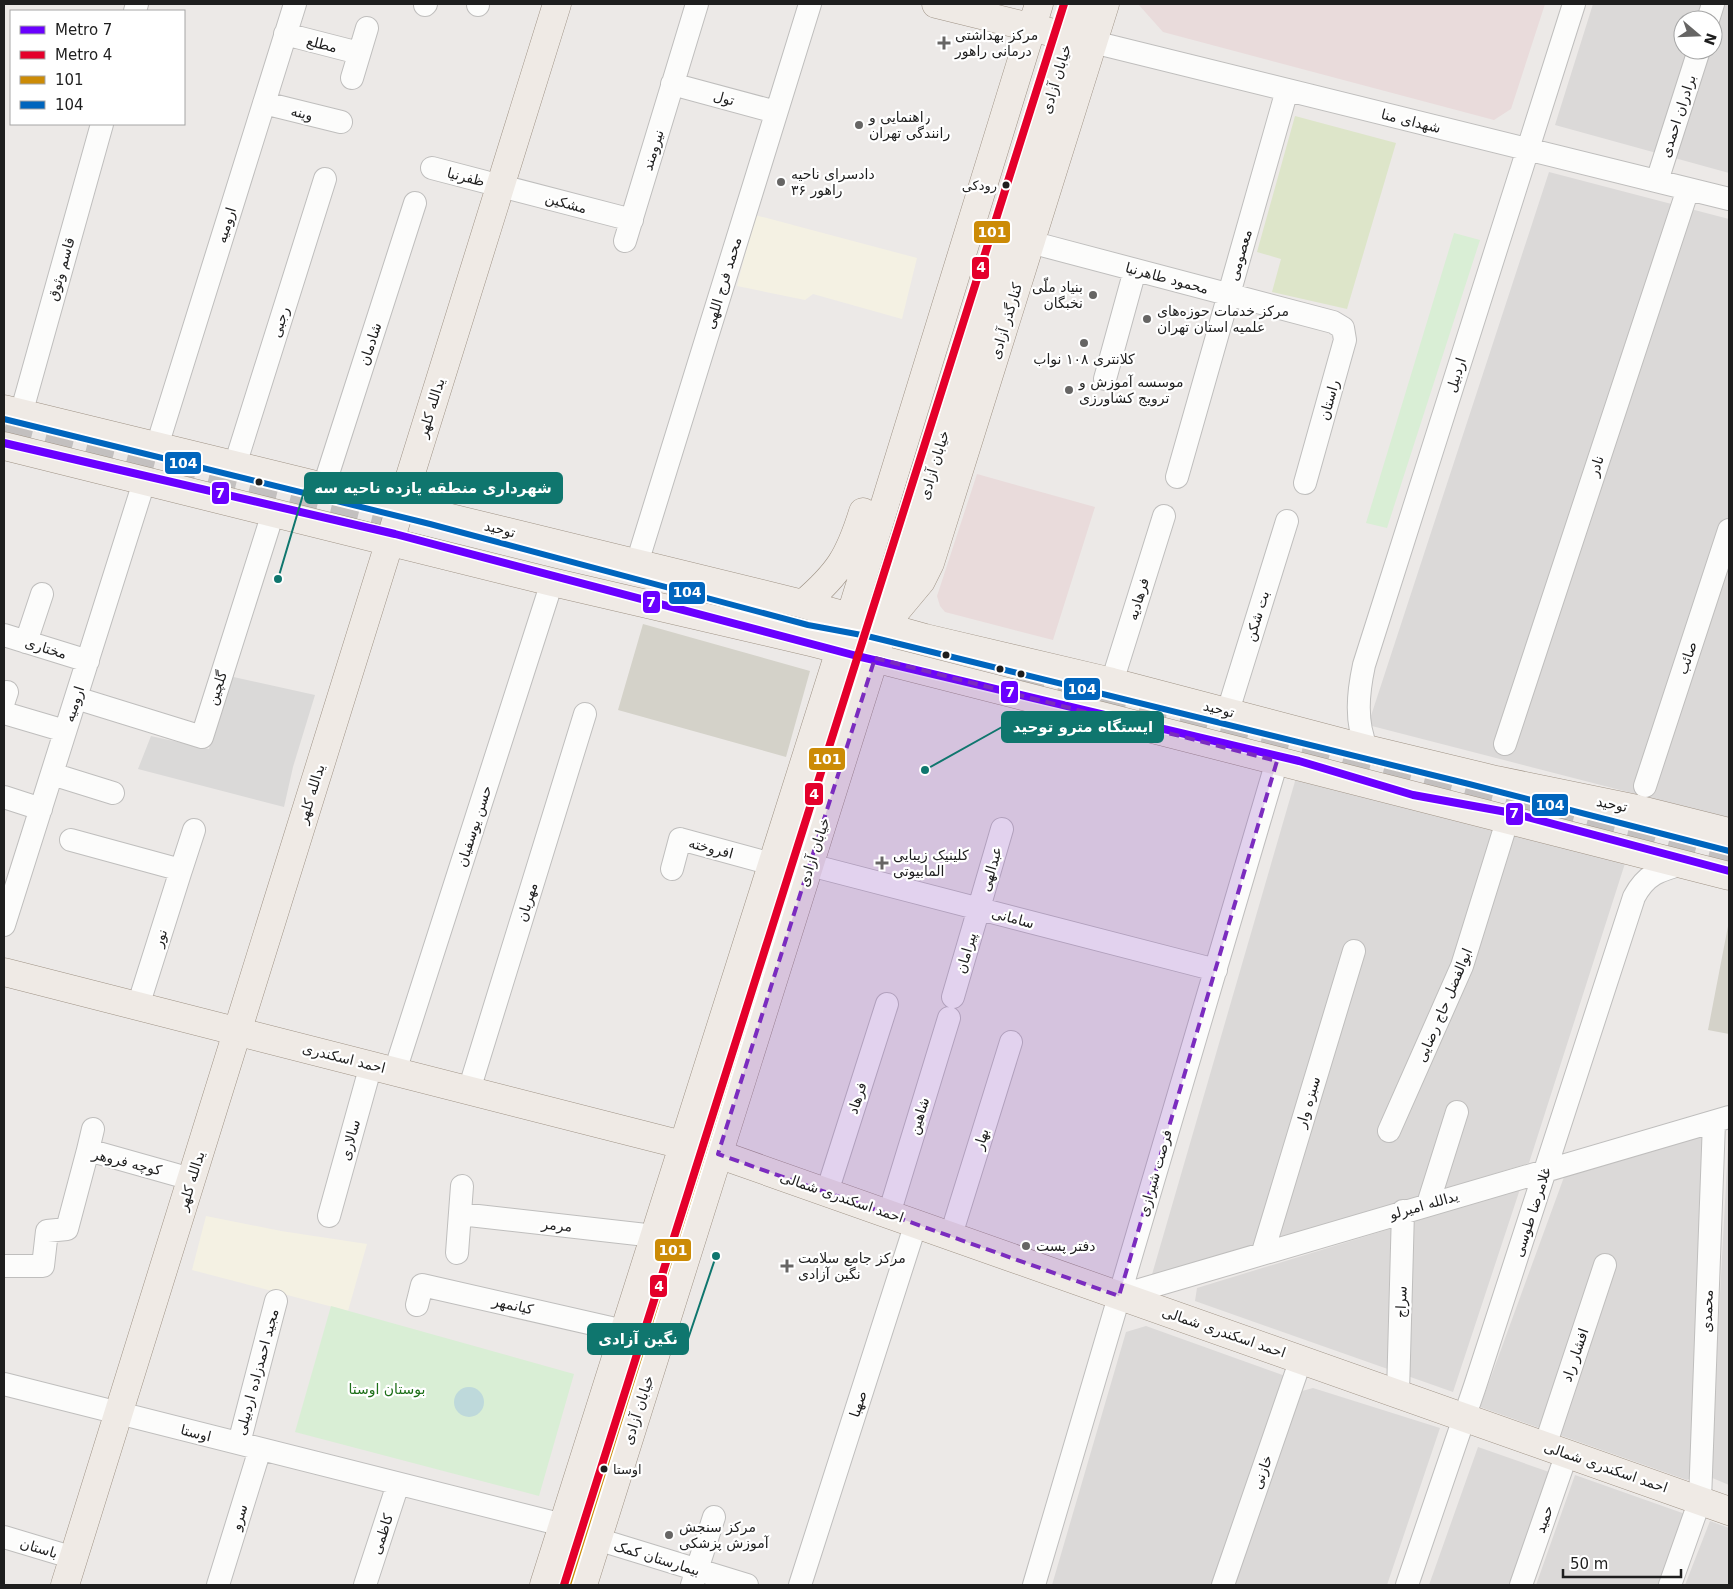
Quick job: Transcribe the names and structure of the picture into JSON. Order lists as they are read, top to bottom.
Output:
{
  "streets": {
    "main road": [
      "خیابان آزادی",
      "کنارگذر آزادی",
      "یدالله کلهر",
      "توحید",
      "احمد اسکندری",
      "احمد اسکندری شمالی"
    ],
    "street": [
      "مطلع",
      "تول",
      "وینه",
      "برادران احمدی",
      "شهدای منا",
      "نیرومند",
      "ظفرنیا",
      "مشکین",
      "ارومیه",
      "معصومی",
      "قاسم وثوق",
      "محمود طاهرنیا",
      "محمد فرج اللهی",
      "رجبی",
      "شادمان",
      "اردبیل",
      "راستان",
      "نادر",
      "فرهادیه",
      "بت شکن",
      "مختاری",
      "صائب",
      "گلچین",
      "حسن یوسفیان",
      "افروخته",
      "عبدالهی",
      "مهربان",
      "سامانی",
      "نور",
      "پیرامان",
      "ابوالفضل حاج رضایی",
      "فرهاد",
      "سبزه‌ وار",
      "شاهین",
      "بهار",
      "سالاری",
      "کوچه فروهر",
      "فرصت شیرازی",
      "یدالله امیرلو",
      "غلامرضا طوسی",
      "مرمر",
      "سراج",
      "کیانمهر",
      "محمدی",
      "افشار راد",
      "مجید احمدزاده اردبیلی",
      "صهبا",
      "اوستا",
      "خازنی",
      "سرو",
      "حمید",
      "کاظمی",
      "باستان",
      "بیمارستان کمک"
    ]
  },
  "crossings": [
    ["مطلع", "ارومیه"],
    ["خیابان آزادی", "شهدای منا"],
    ["خیابان آزادی", "کنارگذر آزادی"],
    ["خیابان آزادی", "توحید"],
    ["خیابان آزادی", "سامانی"],
    ["خیابان آزادی", "احمد اسکندری شمالی"],
    ["خیابان آزادی", "بیمارستان کمک"],
    ["تول", "نیرومند"],
    ["تول", "محمد فرج اللهی"],
    ["وینه", "ارومیه"],
    ["برادران احمدی", "شهدای منا"],
    ["شهدای منا", "معصومی"],
    ["شهدای منا", "کنارگذر آزادی"],
    ["شهدای منا", "اردبیل"],
    ["شهدای منا", "نادر"],
    ["نیرومند", "مشکین"],
    ["ظفرنیا", "مشکین"],
    ["ظفرنیا", "یدالله کلهر"],
    ["مشکین", "یدالله کلهر"],
    ["ارومیه", "توحید"],
    ["ارومیه", "مختاری"],
    ["ارومیه", "گلچین"],
    ["معصومی", "محمود طاهرنیا"],
    ["قاسم وثوق", "توحید"],
    ["محمود طاهرنیا", "کنارگذر آزادی"],
    ["محمود طاهرنیا", "راستان"],
    ["محمد فرج اللهی", "توحید"],
    ["کنارگذر آزادی", "توحید"],
    ["رجبی", "توحید"],
    ["شادمان", "توحید"],
    ["اردبیل", "توحید"],
    ["یدالله کلهر", "توحید"],
    ["یدالله کلهر", "احمد اسکندری"],
    ["یدالله کلهر", "کوچه فروهر"],
    ["یدالله کلهر", "اوستا"],
    ["یدالله کلهر", "باستان"],
    ["توحید", "فرهادیه"],
    ["توحید", "بت شکن"],
    ["حسن یوسفیان", "احمد اسکندری"],
    ["حسن یوسفیان", "سالاری"],
    ["عبدالهی", "سامانی"],
    ["عبدالهی", "پیرامان"],
    ["مهربان", "احمد اسکندری"],
    ["سامانی", "پیرامان"],
    ["سامانی", "فرصت شیرازی"],
    ["نور", "احمد اسکندری"],
    ["پیرامان", "شاهین"],
    ["احمد اسکندری", "سالاری"],
    ["احمد اسکندری", "احمد اسکندری شمالی"],
    ["فرهاد", "احمد اسکندری شمالی"],
    ["سبزه‌ وار", "یدالله امیرلو"],
    ["شاهین", "احمد اسکندری شمالی"],
    ["بهار", "احمد اسکندری شمالی"],
    ["فرصت شیرازی", "احمد اسکندری شمالی"],
    ["فرصت شیرازی", "یدالله امیرلو"],
    ["احمد اسکندری شمالی", "یدالله امیرلو"],
    ["احمد اسکندری شمالی", "غلامرضا طوسی"],
    ["احمد اسکندری شمالی", "سراج"],
    ["احمد اسکندری شمالی", "محمدی"],
    ["احمد اسکندری شمالی", "افشار راد"],
    ["احمد اسکندری شمالی", "صهبا"],
    ["احمد اسکندری شمالی", "خازنی"],
    ["احمد اسکندری شمالی", "حمید"],
    ["یدالله امیرلو", "غلامرضا طوسی"],
    ["یدالله امیرلو", "سراج"],
    ["یدالله امیرلو", "محمدی"],
    ["افشار راد", "حمید"],
    ["مجید احمدزاده اردبیلی", "اوستا"],
    ["اوستا", "سرو"],
    ["اوستا", "کاظمی"]
  ],
  "parks": ["بوستان اوستا"],
  "places": {
    "health": ["مرکز بهداشتی درمانی راهور", "کلینیک زیبایی المابیوتی", "مرکز جامع سلامت نگین آزادی"],
    "other": [
      "راهنمایی و رانندگی تهران",
      "دادسرای ناحیه ۳۶ راهور",
      "رودکی",
      "بنیاد ملّی نخبگان",
      "مرکز خدمات حوزه‌های علمیه استان تهران",
      "کلانتری ۱۰۸ نواب",
      "موسسه آموزش و ترویج کشاورزی",
      "شهرداری منطقه یازده ناحیه سه",
      "ایستگاه مترو توحید",
      "دفتر پست",
      "نگین آزادی",
      "اوستا",
      "مرکز سنجش آموزش پزشکی"
    ]
  },
  "lines": [
    "metro line 4",
    "transit line 101",
    "transit line 104",
    "metro line 7"
  ],
  "legend": [
    "Metro 7",
    "Metro 4",
    "101",
    "104"
  ],
  "scale_bar": "50 m",
  "north": "right"
}
